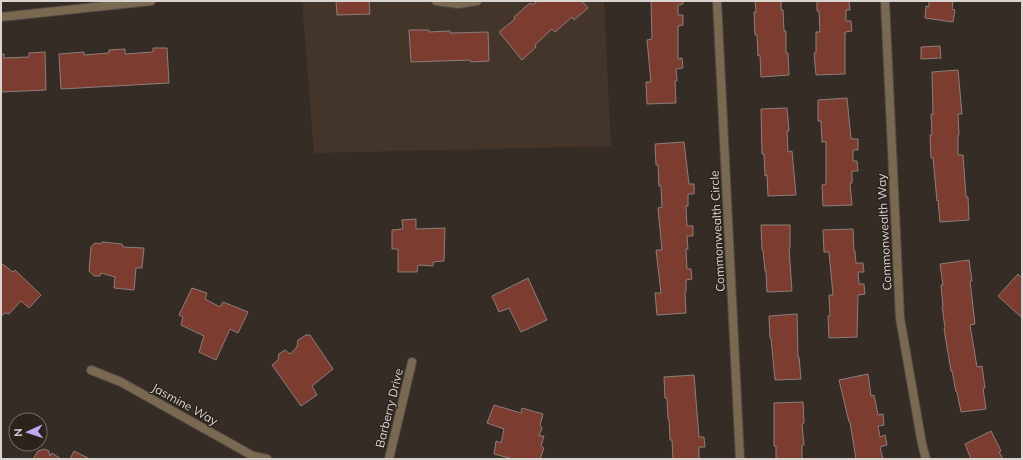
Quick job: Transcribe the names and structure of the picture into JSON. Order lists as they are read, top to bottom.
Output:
{
  "streets": {
    "street": [
      "Commonwealth Circle",
      "Commonwealth Way",
      "Jasmine Way",
      "Barberry Drive"
    ]
  },
  "north": "left"
}
